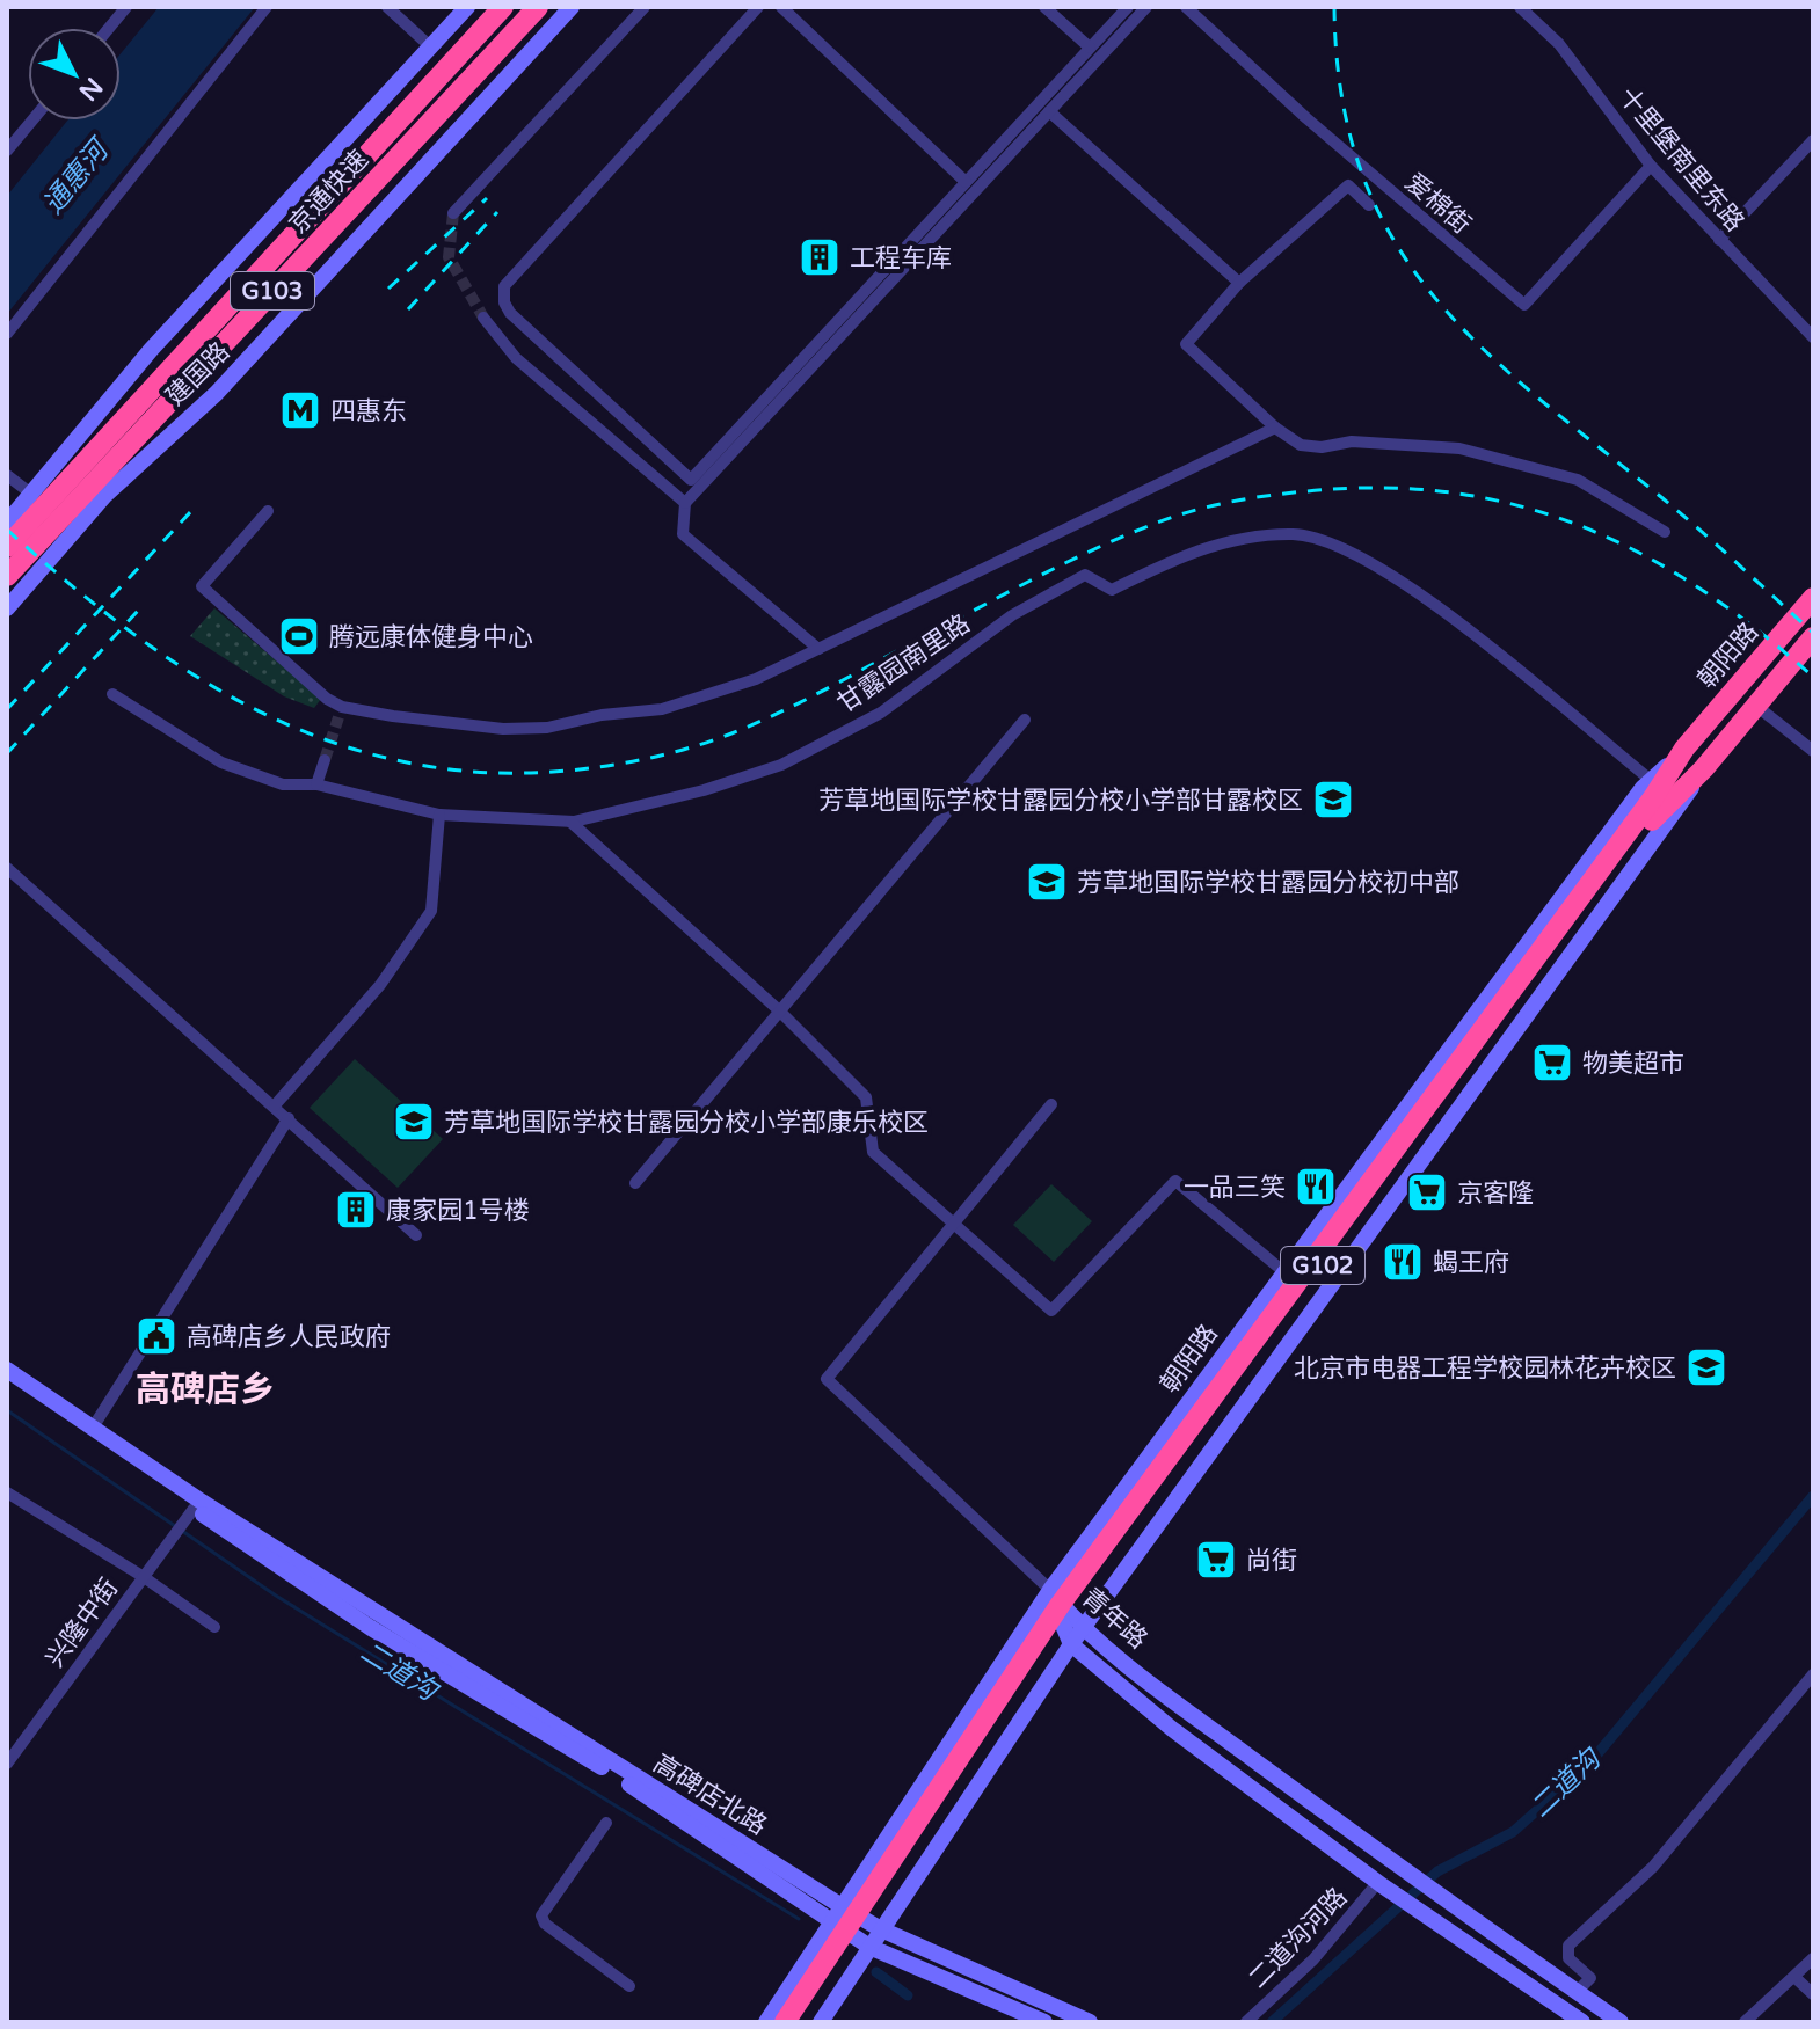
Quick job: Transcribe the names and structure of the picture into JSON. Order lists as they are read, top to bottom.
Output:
{
  "streets": {
    "highway": [
      "京通快速",
      "G103",
      "朝阳路",
      "G102"
    ],
    "street": [
      "十里堡南里东路",
      "爱棉街",
      "建国路",
      "甘露园南里路",
      "青年路",
      "兴隆中街",
      "高碑店北路",
      "二道沟河路"
    ]
  },
  "crossings": [
    ["十里堡南里东路", "爱棉街"],
    ["朝阳路", "甘露园南里路"],
    ["朝阳路", "青年路"],
    ["朝阳路", "高碑店北路"],
    ["青年路", "二道沟河路"]
  ],
  "districts": ["高碑店乡"],
  "water": ["通惠河", "二道沟"],
  "places": {
    "building": ["工程车库", "康家园1号楼"],
    "metro station": ["四惠东"],
    "sports": ["腾远康体健身中心"],
    "school or university": [
      "芳草地国际学校甘露园分校小学部甘露校区",
      "芳草地国际学校甘露园分校初中部",
      "芳草地国际学校甘露园分校小学部康乐校区",
      "北京市电器工程学校园林花卉校区"
    ],
    "supermarket": ["物美超市", "京客隆", "尚街"],
    "restaurant": ["一品三笑", "蝎王府"],
    "public building": ["高碑店乡人民政府"]
  },
  "north": "bottom right"
}
